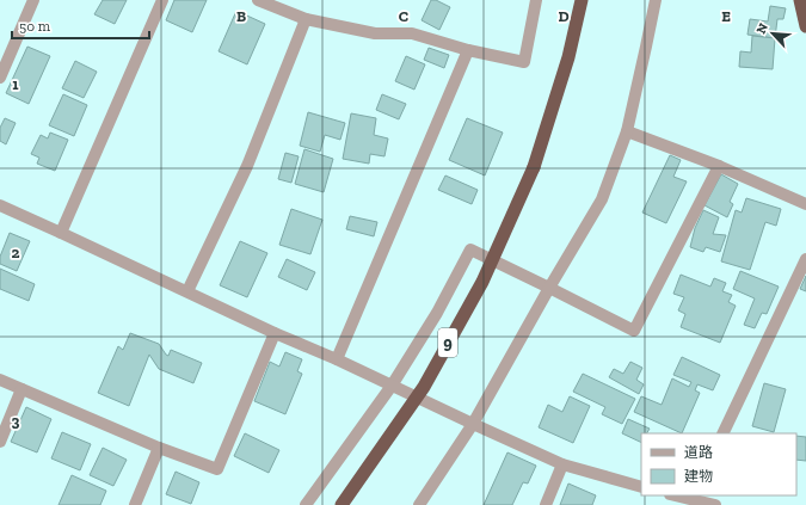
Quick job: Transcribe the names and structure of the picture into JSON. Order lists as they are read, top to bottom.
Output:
{
  "streets": {
    "highway": ["9"]
  },
  "legend": ["道路", "建物"],
  "scale_bar": "50 m",
  "north": "top left",
  "grid": {
    "columns": [
      "B",
      "C",
      "D",
      "E"
    ],
    "rows": ["1", "2", "3"]
  }
}
